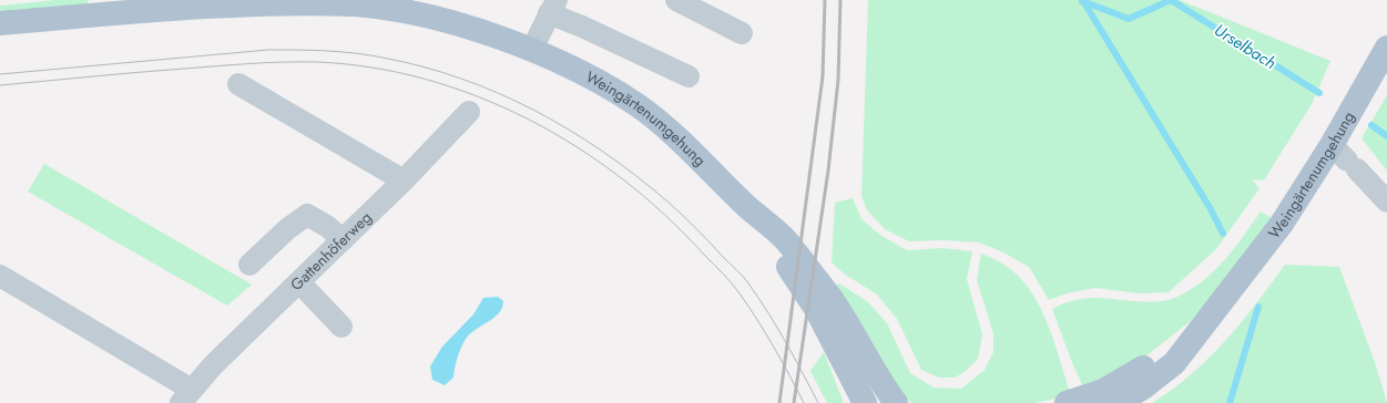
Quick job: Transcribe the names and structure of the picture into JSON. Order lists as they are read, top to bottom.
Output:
{
  "streets": {
    "main road": ["Weingärtenumgehung"],
    "street": ["Gattenhöferweg"]
  },
  "water": ["Urselbach"]
}
